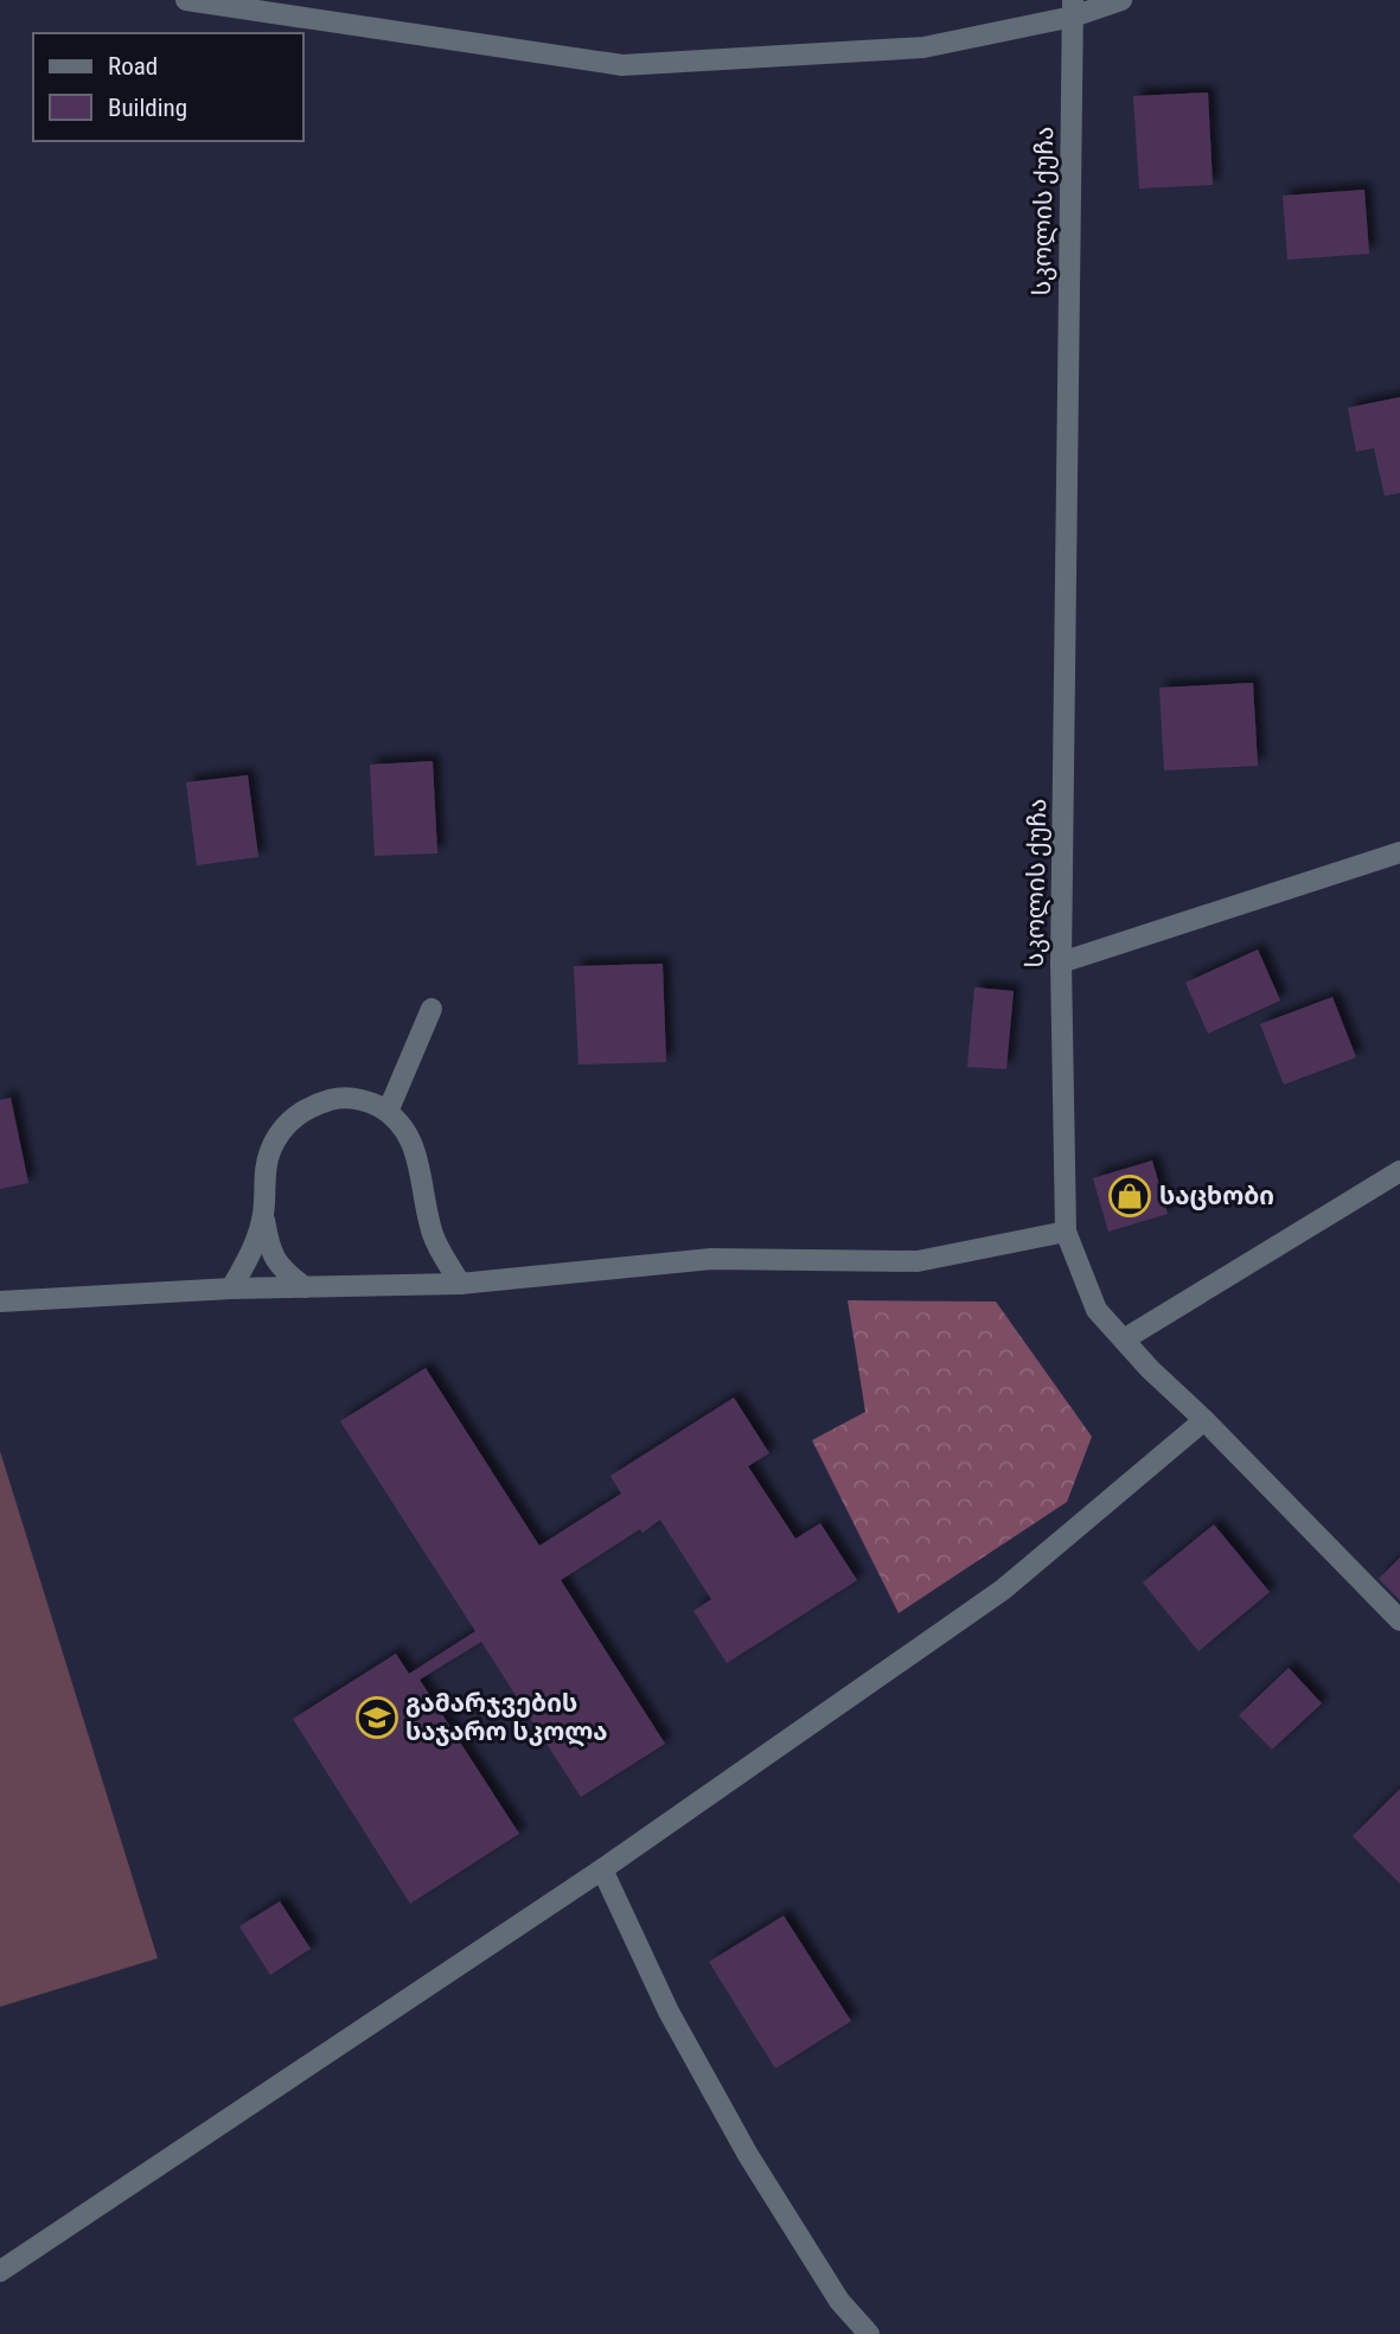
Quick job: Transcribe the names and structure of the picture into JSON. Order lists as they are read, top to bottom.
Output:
{
  "streets": {
    "street": ["სკოლის ქუჩა"]
  },
  "places": {
    "shop": ["საცხობი"],
    "school or university": ["გამარჯვების საჯარო სკოლა"]
  },
  "legend": ["Road", "Building"]
}
